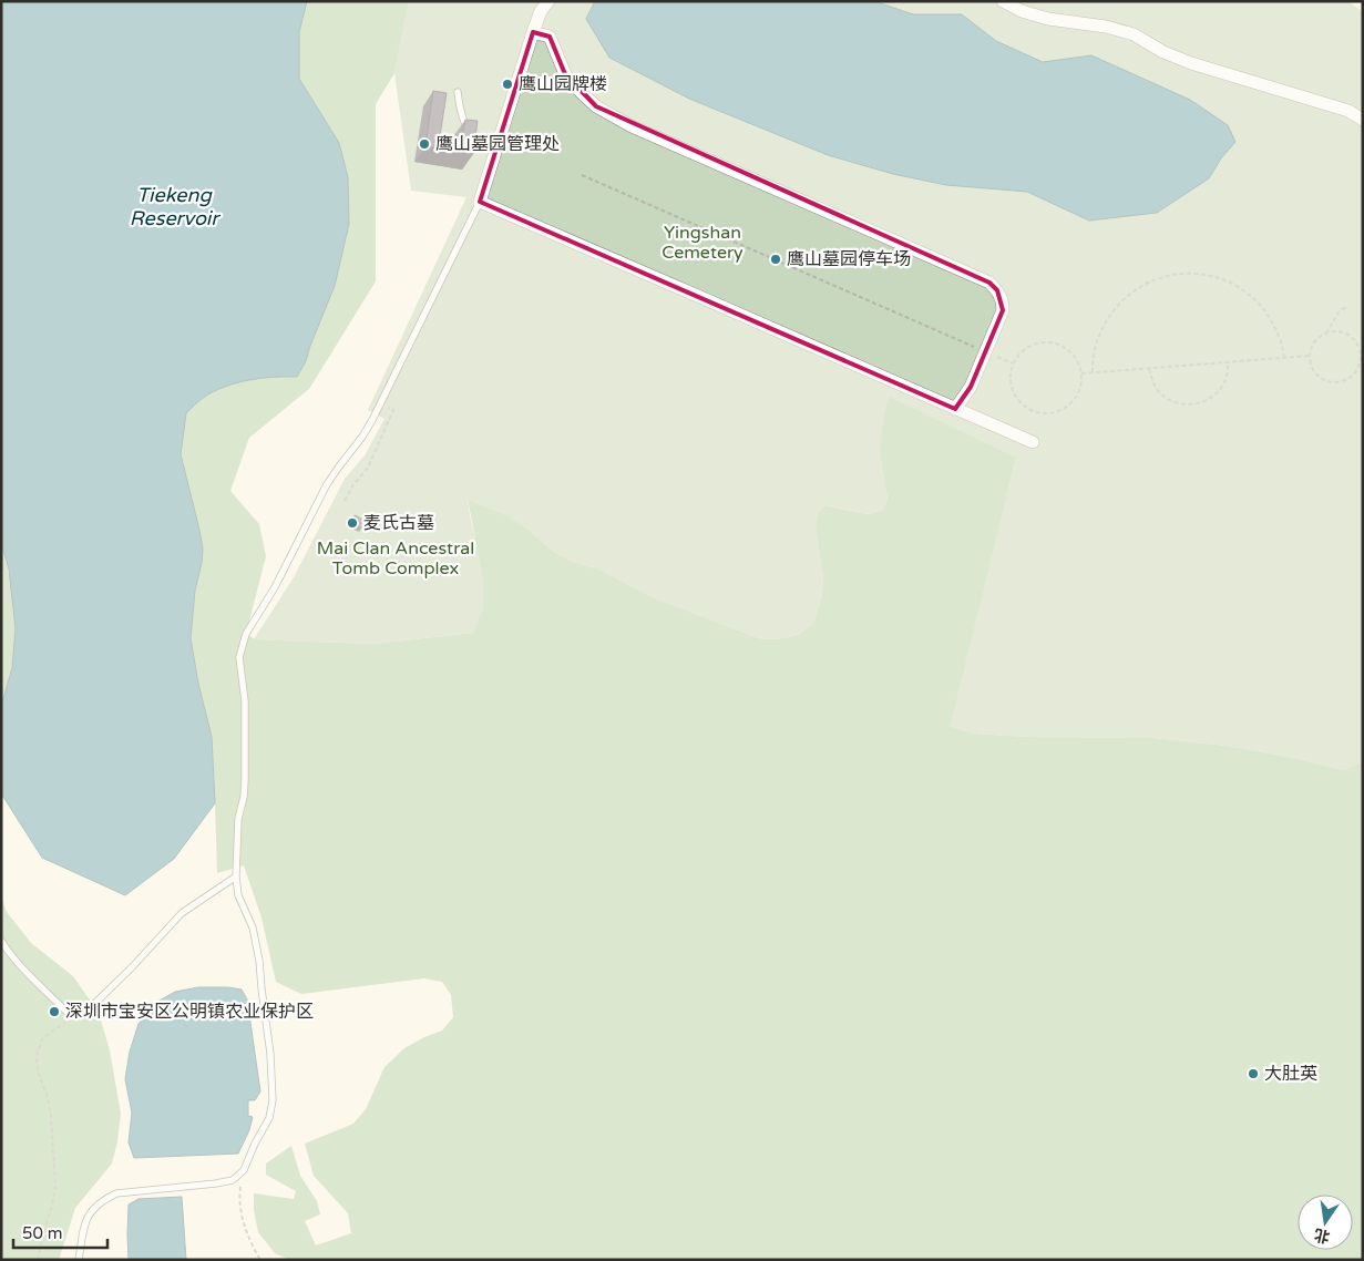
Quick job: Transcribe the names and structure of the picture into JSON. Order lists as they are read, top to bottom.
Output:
{
  "water": ["Tiekeng Reservoir"],
  "parks": ["Yingshan Cemetery", "Mai Clan Ancestral Tomb Complex"],
  "places": [
    "鹰山园牌楼",
    "鹰山墓园管理处",
    "鹰山墓园停车场",
    "麦氏古墓",
    "深圳市宝安区公明镇农业保护区",
    "大肚英"
  ],
  "scale_bar": "50 m",
  "north": "bottom"
}
